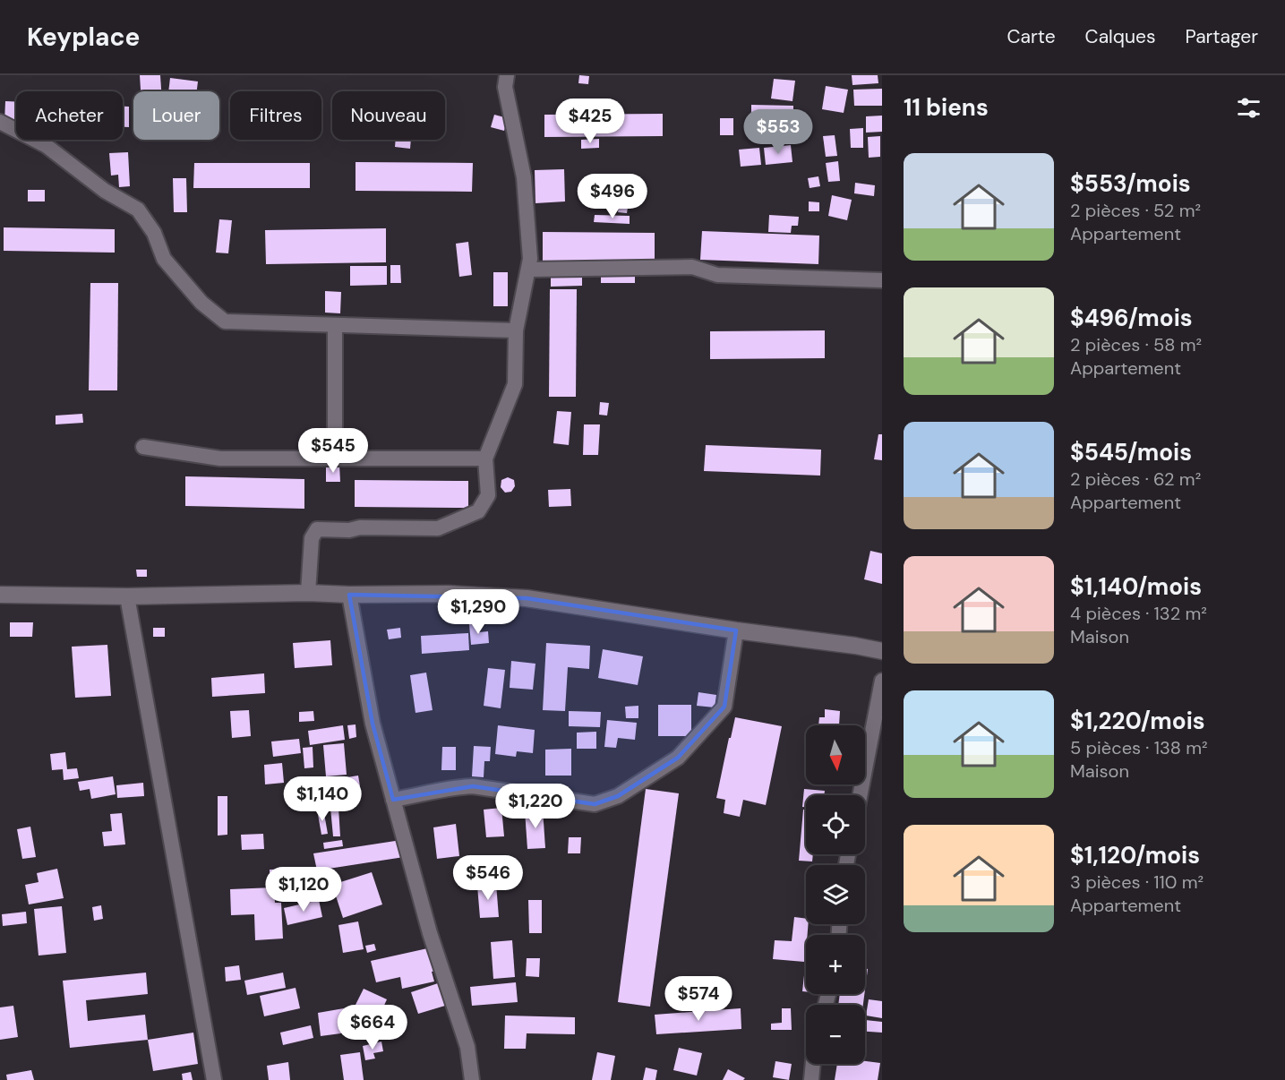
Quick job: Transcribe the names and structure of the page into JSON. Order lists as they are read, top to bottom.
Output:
{
  "north": "bottom",
  "page": {
    "header": "Keyplace",
    "nav": ["Carte", "Calques", "Partager"],
    "heading": "11 biens",
    "chip": [
      "Acheter",
      "Louer",
      "Filtres",
      "Nouveau"
    ],
    "price": [
      "$425",
      "$553",
      "$496",
      "$545",
      "$1,290",
      "$1,140",
      "$1,220",
      "$546",
      "$1,120",
      "$574",
      "$664"
    ],
    "list": [
      {
        "name": "$553/mois",
        "note": "2 pièces · 52 m² · Appartement"
      },
      {
        "name": "$496/mois",
        "note": "2 pièces · 58 m² · Appartement"
      },
      {
        "name": "$545/mois",
        "note": "2 pièces · 62 m² · Appartement"
      },
      {
        "name": "$1,140/mois",
        "note": "4 pièces · 132 m² · Maison"
      },
      {
        "name": "$1,220/mois",
        "note": "5 pièces · 138 m² · Maison"
      },
      {
        "name": "$1,120/mois",
        "note": "3 pièces · 110 m² · Appartement"
      }
    ],
    "map_buttons": ["+", "−"]
  }
}
